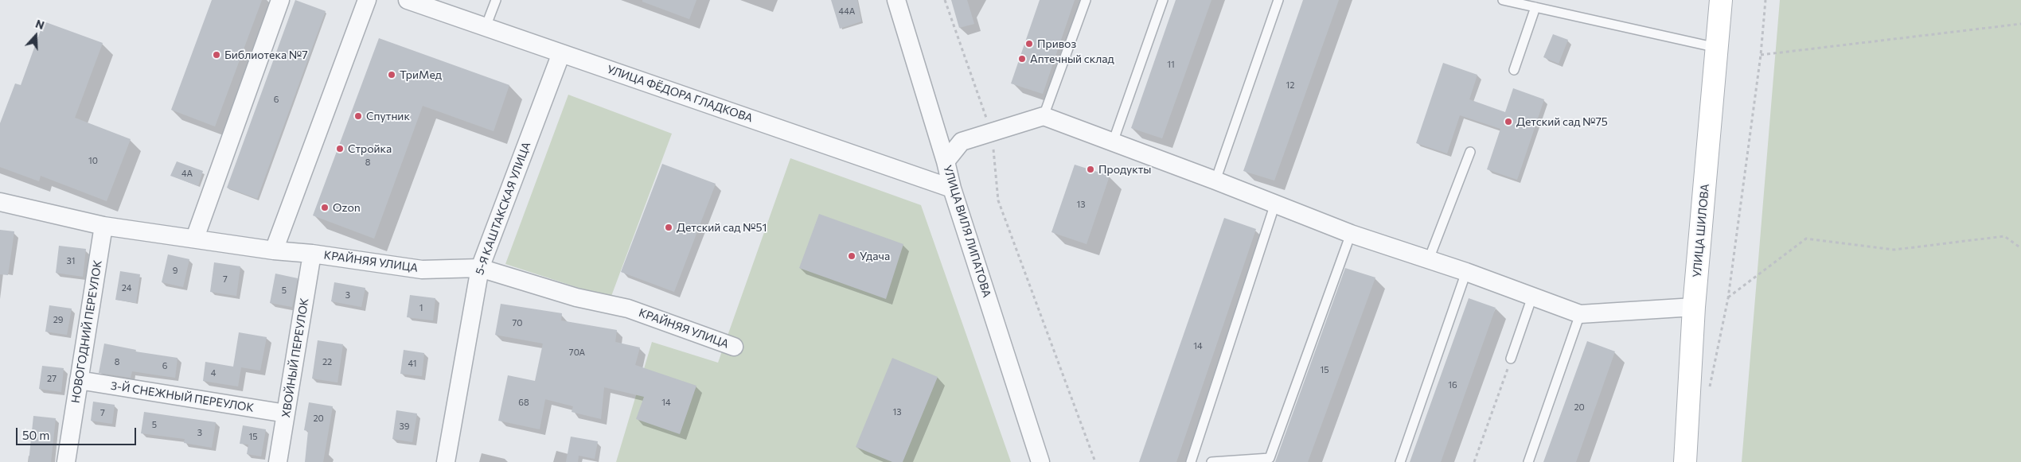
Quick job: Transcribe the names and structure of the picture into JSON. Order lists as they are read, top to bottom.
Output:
{
  "streets": {
    "main road": ["УЛИЦА ШИЛОВА"],
    "street": [
      "УЛИЦА ФЁДОРА ГЛАДКОВА",
      "5-Я КАШТАКСКАЯ УЛИЦА",
      "УЛИЦА ВИЛЯ ЛИПАТОВА",
      "КРАЙНЯЯ УЛИЦА",
      "НОВОГОДНИЙ ПЕРЕУЛОК",
      "ХВОЙНЫЙ ПЕРЕУЛОК",
      "3-Й СНЕЖНЫЙ ПЕРЕУЛОК"
    ]
  },
  "crossings": [
    ["УЛИЦА ФЁДОРА ГЛАДКОВА", "5-Я КАШТАКСКАЯ УЛИЦА"],
    ["УЛИЦА ФЁДОРА ГЛАДКОВА", "УЛИЦА ВИЛЯ ЛИПАТОВА"],
    ["5-Я КАШТАКСКАЯ УЛИЦА", "КРАЙНЯЯ УЛИЦА"],
    ["КРАЙНЯЯ УЛИЦА", "НОВОГОДНИЙ ПЕРЕУЛОК"],
    ["КРАЙНЯЯ УЛИЦА", "ХВОЙНЫЙ ПЕРЕУЛОК"],
    ["НОВОГОДНИЙ ПЕРЕУЛОК", "3-Й СНЕЖНЫЙ ПЕРЕУЛОК"],
    ["ХВОЙНЫЙ ПЕРЕУЛОК", "3-Й СНЕЖНЫЙ ПЕРЕУЛОК"]
  ],
  "places": [
    "Привоз",
    "Библиотека №7",
    "Аптечный склад",
    "ТриМед",
    "Спутник",
    "Детский сад №75",
    "Стройка",
    "Продукты",
    "Ozon",
    "Детский сад №51",
    "Удача"
  ],
  "house_numbers": [
    "44А",
    "11",
    "12",
    "6",
    "10",
    "8",
    "4А",
    "13",
    "31",
    "9",
    "7",
    "24",
    "5",
    "3",
    "1",
    "29",
    "70",
    "14",
    "70А",
    "8",
    "22",
    "41",
    "6",
    "15",
    "4",
    "27",
    "16",
    "68",
    "14",
    "20",
    "13",
    "7",
    "20",
    "5",
    "39",
    "3",
    "15"
  ],
  "scale_bar": "50 m",
  "north": "top"
}
